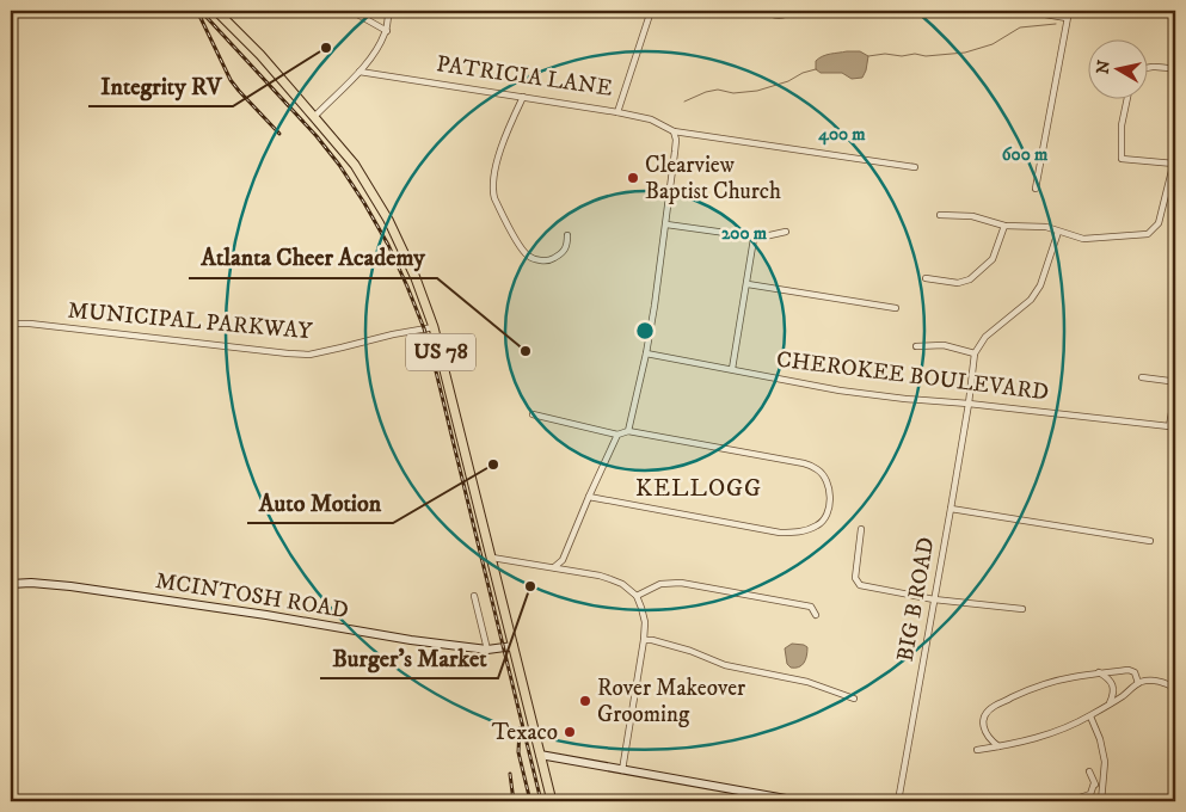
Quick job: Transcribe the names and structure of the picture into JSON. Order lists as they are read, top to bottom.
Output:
{
  "streets": {
    "main road": ["US 78"],
    "street": [
      "PATRICIA LANE",
      "MUNICIPAL PARKWAY",
      "CHEROKEE BOULEVARD",
      "MCINTOSH ROAD",
      "BIG B ROAD"
    ]
  },
  "crossings": [
    ["MUNICIPAL PARKWAY", "US 78"],
    ["US 78", "MCINTOSH ROAD"],
    ["CHEROKEE BOULEVARD", "BIG B ROAD"]
  ],
  "districts": ["KELLOGG"],
  "places": [
    "Integrity RV",
    "Clearview Baptist Church",
    "Atlanta Cheer Academy",
    "Auto Motion",
    "Burger's Market",
    "Rover Makeover Grooming",
    "Texaco"
  ],
  "north": "left",
  "rings": ["400 m", "600 m", "200 m"]
}
